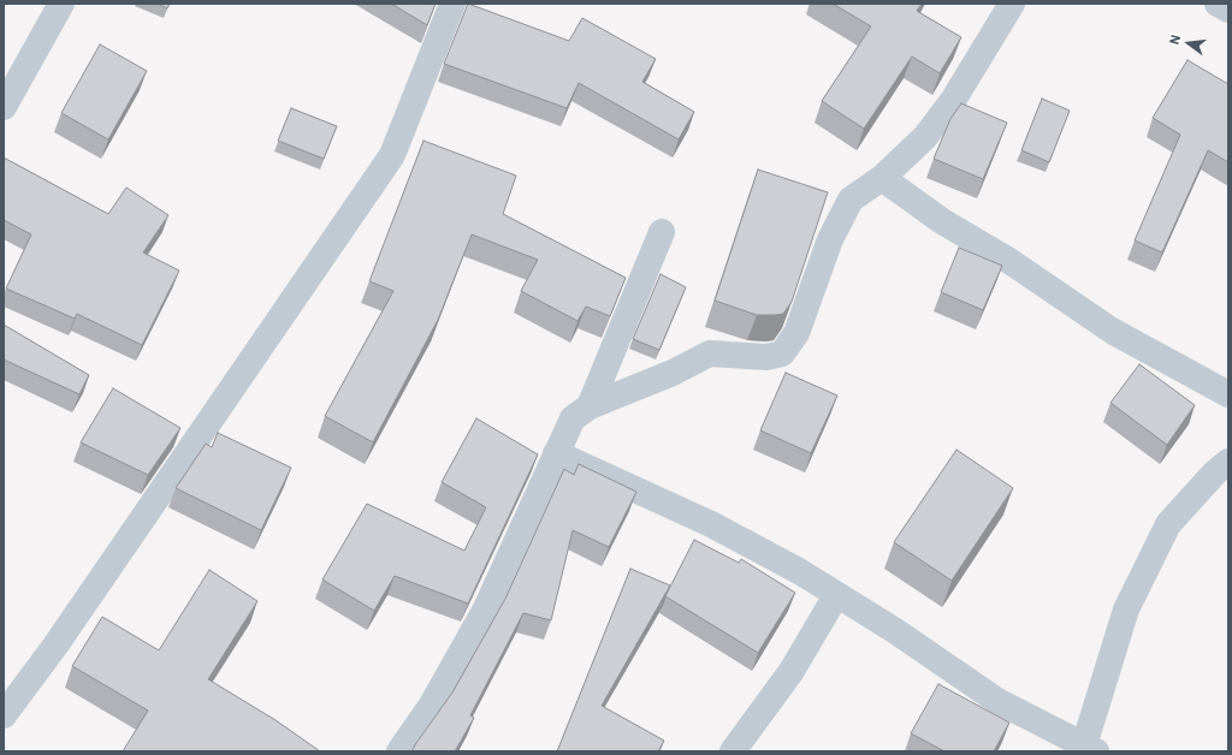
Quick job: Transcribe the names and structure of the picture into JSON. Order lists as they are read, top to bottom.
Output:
{
  "north": "left"
}
